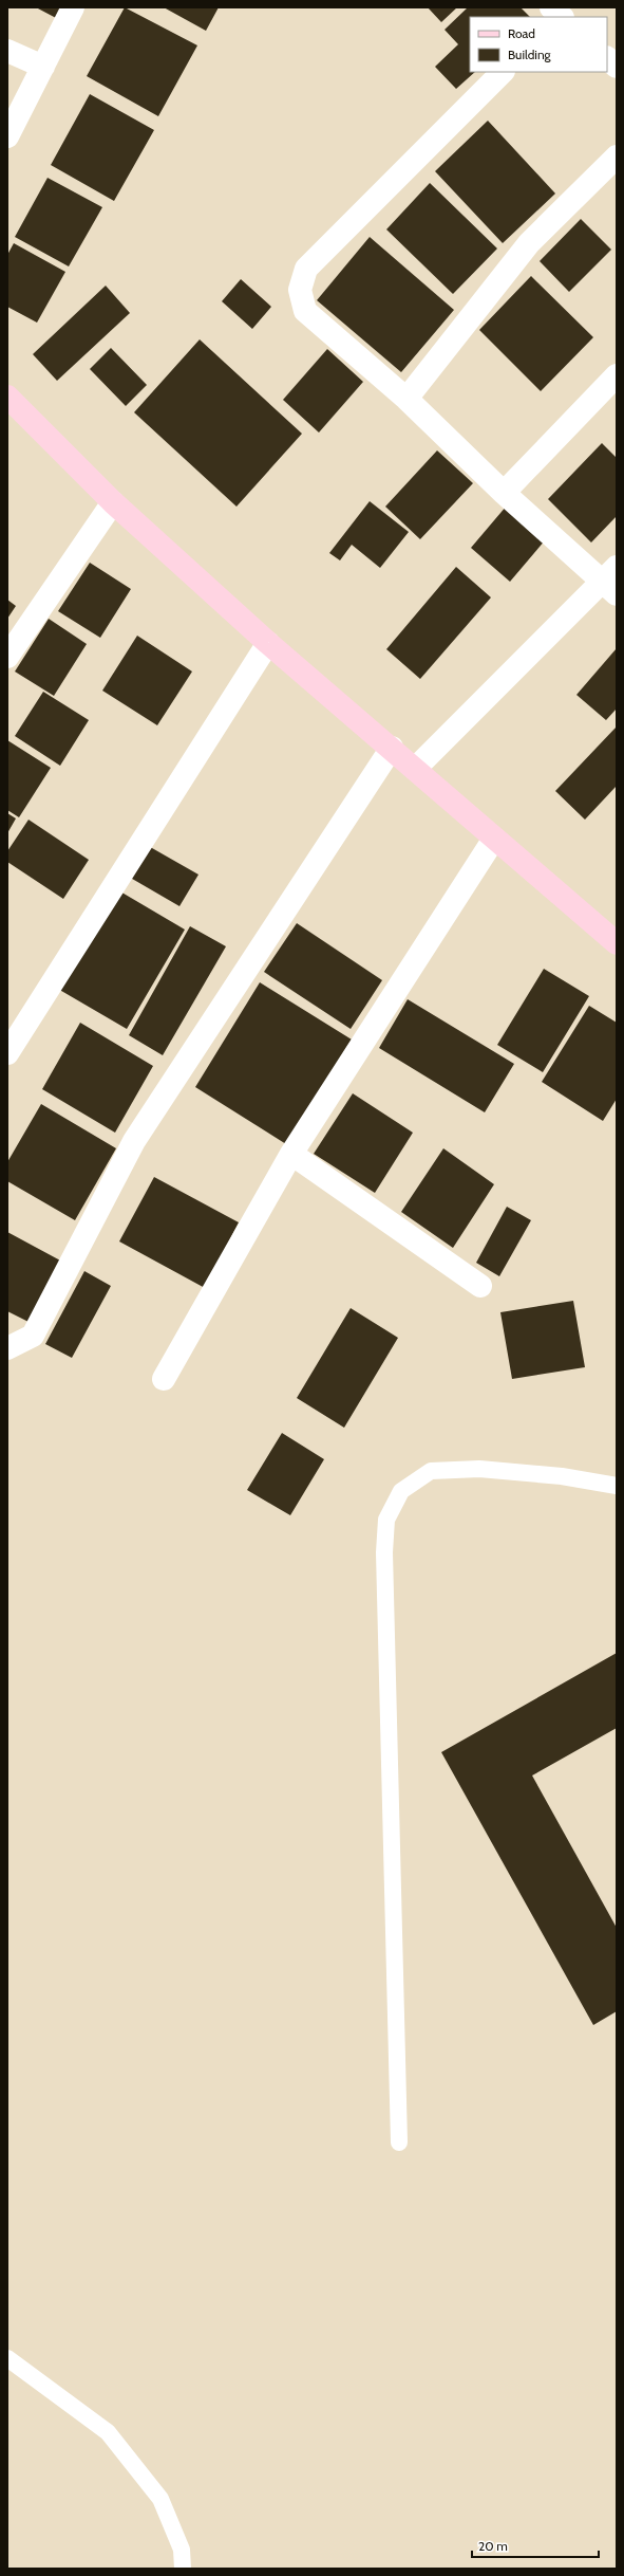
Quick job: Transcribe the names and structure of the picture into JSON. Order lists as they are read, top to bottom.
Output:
{
  "legend": ["Road", "Building"],
  "scale_bar": "20 m"
}
